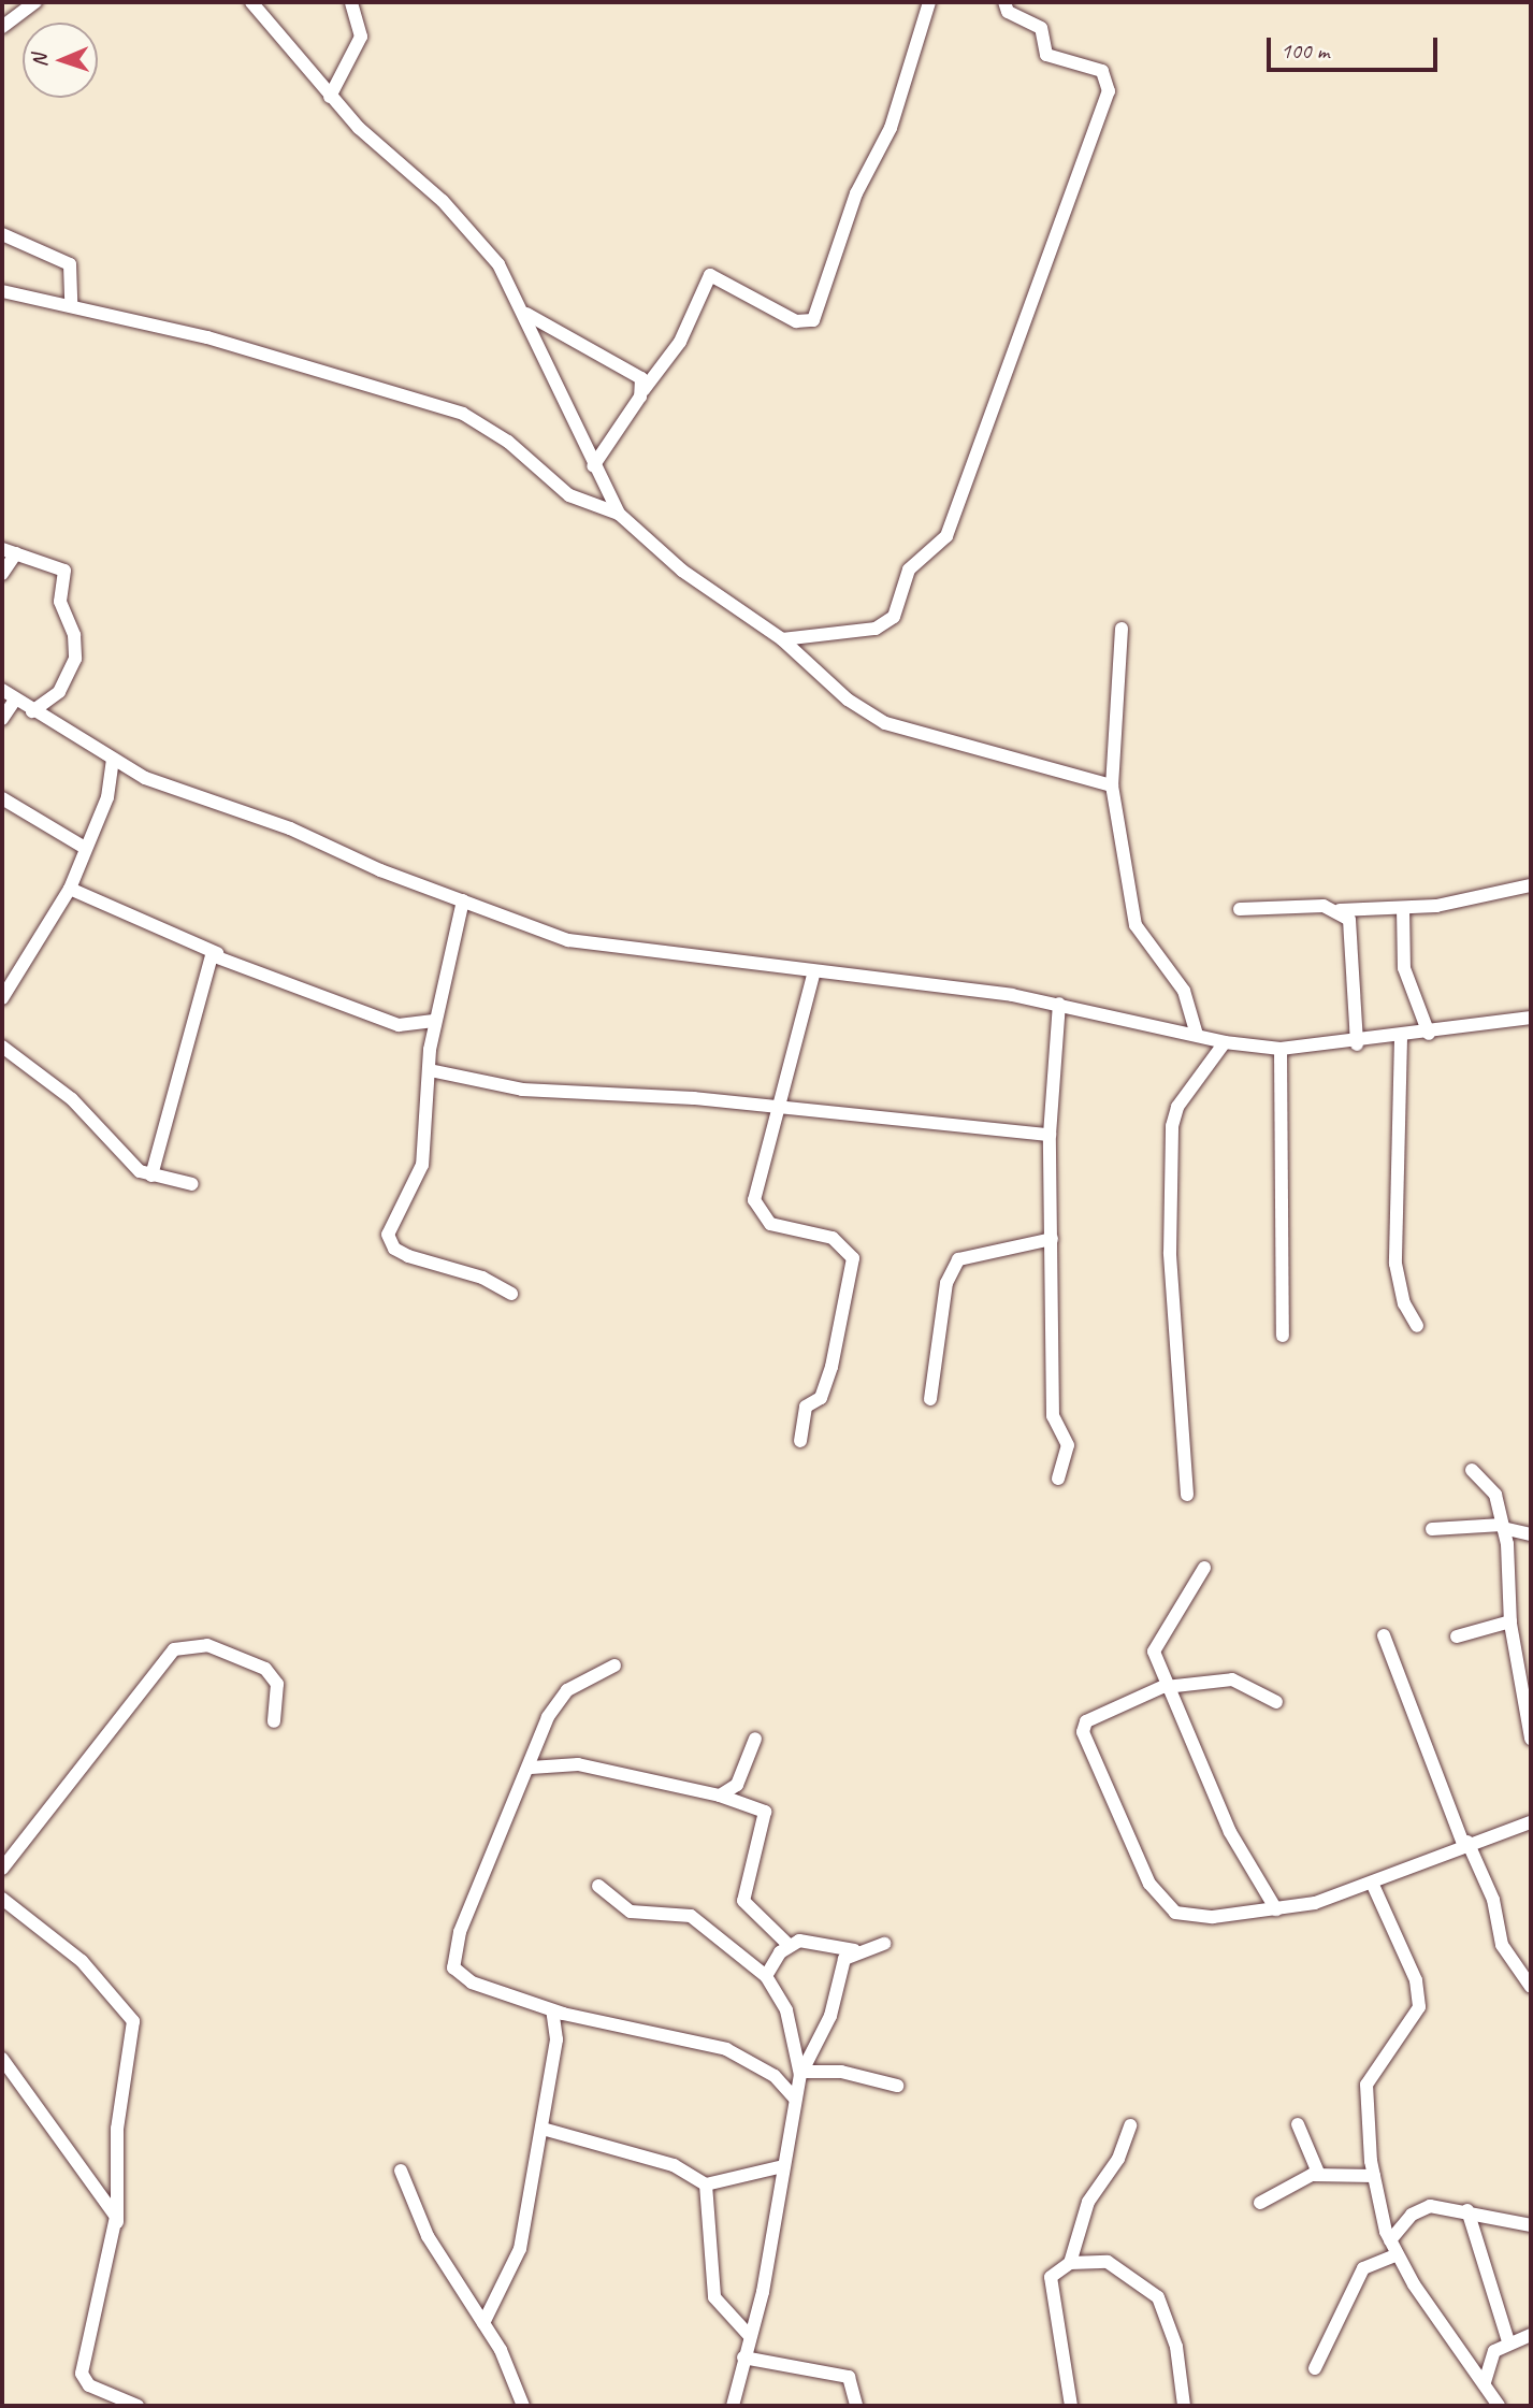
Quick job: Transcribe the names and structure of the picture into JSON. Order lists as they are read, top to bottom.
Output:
{
  "scale_bar": "100 m",
  "north": "left"
}
